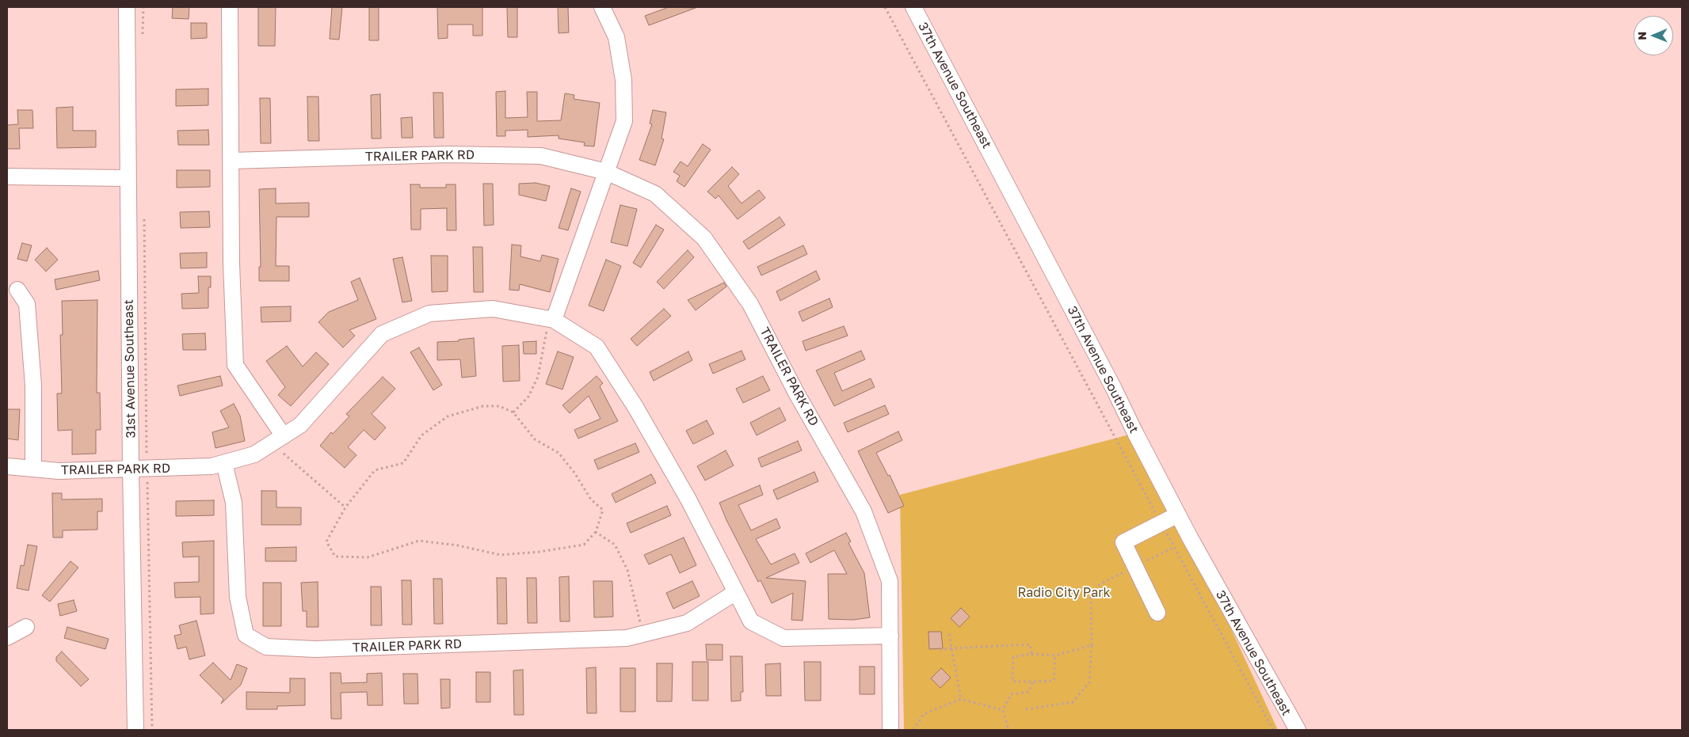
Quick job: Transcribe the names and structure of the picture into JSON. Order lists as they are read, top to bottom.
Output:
{
  "streets": {
    "street": ["37th Avenue Southeast", "TRAILER PARK RD", "31st Avenue Southeast"]
  },
  "crossings": [
    ["TRAILER PARK RD", "31st Avenue Southeast"]
  ],
  "parks": ["Radio City Park"],
  "north": "left"
}
